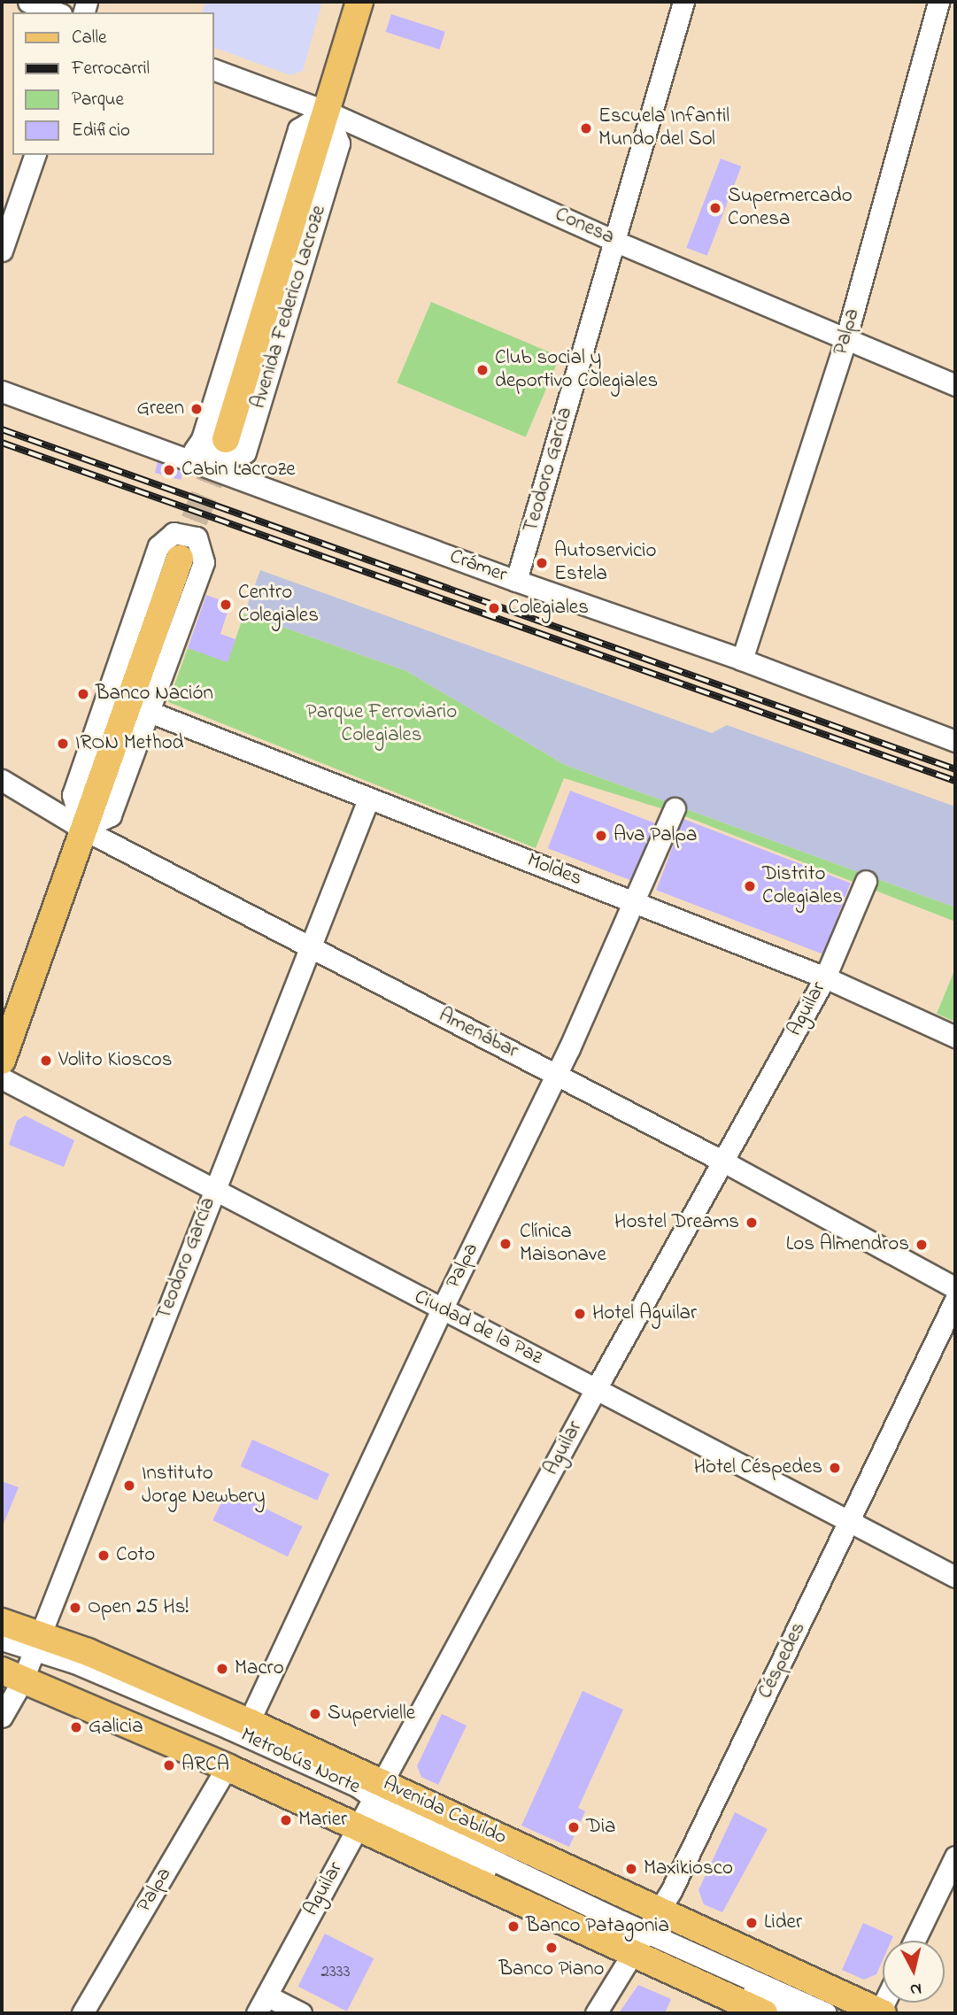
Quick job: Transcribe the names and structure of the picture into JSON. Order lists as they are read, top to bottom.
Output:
{
  "streets": {
    "main road": ["Avenida Federico Lacroze", "Avenida Cabildo"],
    "street": [
      "Conesa",
      "Palpa",
      "Teodoro García",
      "Crámer",
      "Moldes",
      "Aguilar",
      "Amenábar",
      "Ciudad de la Paz",
      "Céspedes",
      "Metrobús Norte"
    ]
  },
  "crossings": [
    ["Conesa", "Avenida Federico Lacroze"],
    ["Conesa", "Palpa"],
    ["Conesa", "Teodoro García"],
    ["Avenida Federico Lacroze", "Crámer"],
    ["Palpa", "Crámer"],
    ["Palpa", "Moldes"],
    ["Palpa", "Amenábar"],
    ["Palpa", "Ciudad de la Paz"],
    ["Palpa", "Avenida Cabildo"],
    ["Teodoro García", "Crámer"],
    ["Teodoro García", "Moldes"],
    ["Teodoro García", "Amenábar"],
    ["Teodoro García", "Ciudad de la Paz"],
    ["Teodoro García", "Metrobús Norte"],
    ["Teodoro García", "Avenida Cabildo"],
    ["Moldes", "Aguilar"],
    ["Aguilar", "Amenábar"],
    ["Aguilar", "Ciudad de la Paz"],
    ["Aguilar", "Metrobús Norte"],
    ["Aguilar", "Avenida Cabildo"],
    ["Ciudad de la Paz", "Céspedes"],
    ["Céspedes", "Avenida Cabildo"],
    ["Metrobús Norte", "Avenida Cabildo"]
  ],
  "parks": ["Parque Ferroviario Colegiales"],
  "places": [
    "Escuela Infantil Mundo del Sol",
    "Supermercado Conesa",
    "Club social y deportivo Colegiales",
    "Green",
    "Cabin Lacroze",
    "Autoservicio Estela",
    "Centro Colegiales",
    "Colegiales",
    "Banco Nación",
    "IRON Method",
    "Ava Palpa",
    "Distrito Colegiales",
    "Volito Kioscos",
    "Hostel Dreams",
    "Clínica Maisonave",
    "Los Almendros",
    "Hotel Aguilar",
    "Hotel Céspedes",
    "Instituto Jorge Newbery",
    "Coto",
    "Open 25 Hs!",
    "Macro",
    "Supervielle",
    "Galicia",
    "ARCA",
    "Marier",
    "Dia",
    "Maxikiosco",
    "Lider",
    "Banco Patagonia",
    "Banco Piano"
  ],
  "house_numbers": ["2333"],
  "legend": [
    "Calle",
    "Ferrocarril",
    "Parque",
    "Edificio"
  ],
  "north": "bottom"
}
